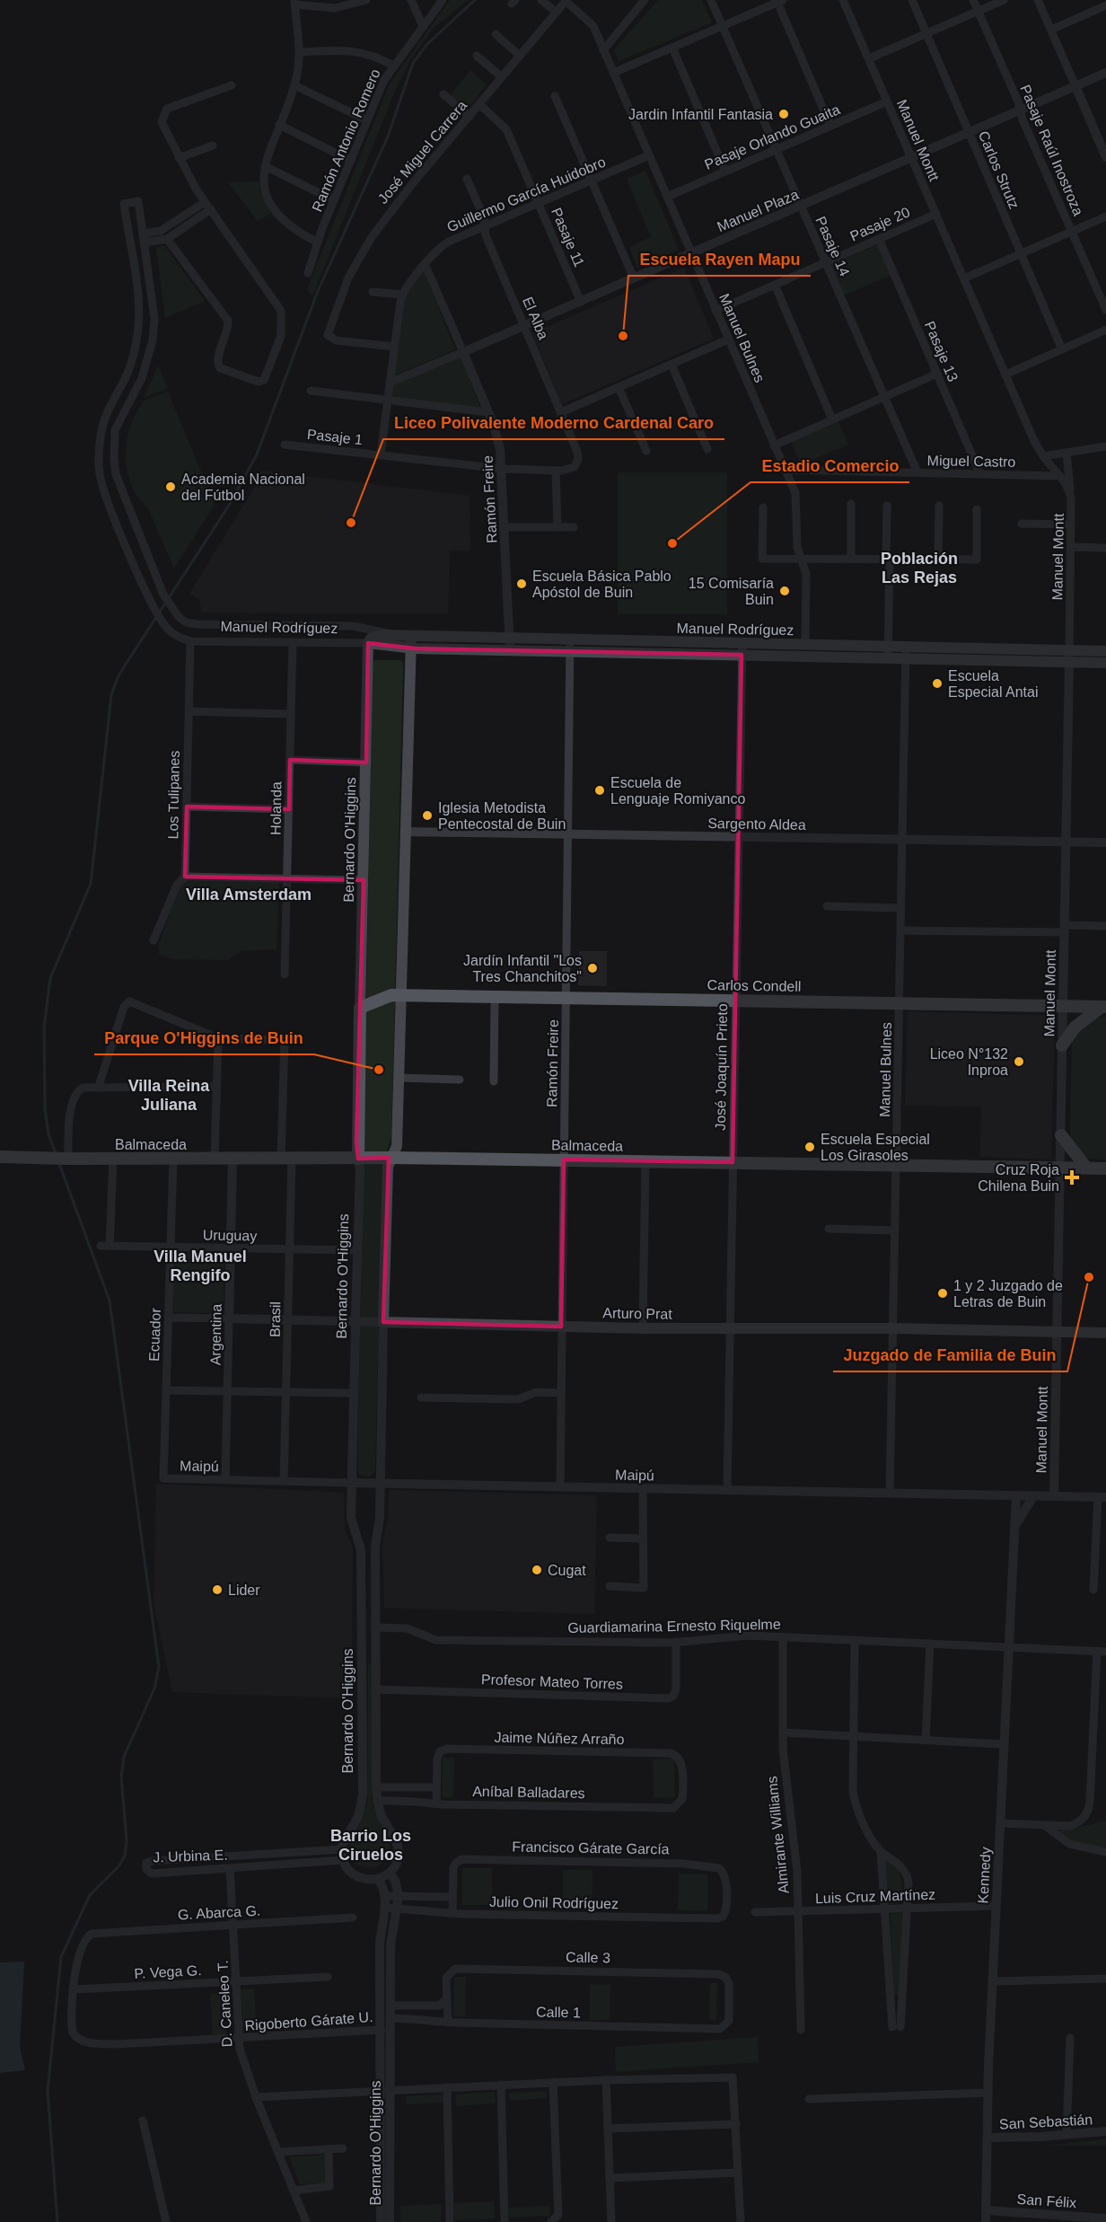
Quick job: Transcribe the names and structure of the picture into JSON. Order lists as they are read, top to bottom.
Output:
{
  "streets": {
    "main road": [
      "Manuel Rodríguez",
      "Bernardo O'Higgins",
      "Carlos Condell",
      "Balmaceda",
      "Arturo Prat"
    ],
    "street": [
      "Pasaje Orlando Guaita",
      "Ramón Antonio Romero",
      "Manuel Montt",
      "Pasaje Raúl Inostroza",
      "José Miguel Carrera",
      "Carlos Strutz",
      "Guillermo García Huidobro",
      "Manuel Plaza",
      "Pasaje 20",
      "Pasaje 11",
      "Pasaje 14",
      "El Alba",
      "Manuel Bulnes",
      "Pasaje 13",
      "Pasaje 1",
      "Miguel Castro",
      "Ramón Freire",
      "Los Tulipanes",
      "Holanda",
      "Sargento Aldea",
      "José Joaquín Prieto",
      "Uruguay",
      "Brasil",
      "Ecuador",
      "Argentina",
      "Maipú",
      "Guardiamarina Ernesto Riquelme",
      "Profesor Mateo Torres",
      "Jaime Núñez Arraño",
      "Aníbal Balladares",
      "Almirante Williams",
      "Francisco Gárate García",
      "J. Urbina E.",
      "Kennedy",
      "Luis Cruz Martínez",
      "Julio Onil Rodríguez",
      "G. Abarca G.",
      "Calle 3",
      "P. Vega G.",
      "D. Caneleo T.",
      "Calle 1",
      "Rigoberto Gárate U.",
      "San Sebastián",
      "San Félix"
    ]
  },
  "crossings": [
    ["Pasaje Orlando Guaita", "Manuel Montt"],
    ["Pasaje Orlando Guaita", "Pasaje 14"],
    ["Pasaje Orlando Guaita", "Manuel Bulnes"],
    ["Manuel Montt", "Manuel Plaza"],
    ["Manuel Montt", "Pasaje 20"],
    ["Manuel Montt", "Miguel Castro"],
    ["Manuel Montt", "Manuel Rodríguez"],
    ["Manuel Montt", "Sargento Aldea"],
    ["Manuel Montt", "Carlos Condell"],
    ["Manuel Montt", "Balmaceda"],
    ["Manuel Montt", "Arturo Prat"],
    ["Manuel Montt", "Maipú"],
    ["Pasaje Raúl Inostroza", "Manuel Plaza"],
    ["José Miguel Carrera", "Pasaje 11"],
    ["José Miguel Carrera", "Manuel Bulnes"],
    ["Carlos Strutz", "Manuel Plaza"],
    ["Guillermo García Huidobro", "Pasaje 11"],
    ["Guillermo García Huidobro", "El Alba"],
    ["Guillermo García Huidobro", "Manuel Bulnes"],
    ["Guillermo García Huidobro", "Ramón Freire"],
    ["Manuel Plaza", "Pasaje 11"],
    ["Manuel Plaza", "Pasaje 14"],
    ["Manuel Plaza", "El Alba"],
    ["Manuel Plaza", "Manuel Bulnes"],
    ["Manuel Plaza", "Ramón Freire"],
    ["Pasaje 20", "Pasaje 14"],
    ["Pasaje 20", "Manuel Bulnes"],
    ["Pasaje 20", "Pasaje 13"],
    ["Pasaje 14", "Miguel Castro"],
    ["El Alba", "Pasaje 1"],
    ["Manuel Bulnes", "Miguel Castro"],
    ["Manuel Bulnes", "Manuel Rodríguez"],
    ["Manuel Bulnes", "Sargento Aldea"],
    ["Manuel Bulnes", "Carlos Condell"],
    ["Manuel Bulnes", "Balmaceda"],
    ["Manuel Bulnes", "Arturo Prat"],
    ["Manuel Bulnes", "Maipú"],
    ["Pasaje 13", "Miguel Castro"],
    ["Pasaje 1", "Ramón Freire"],
    ["Ramón Freire", "Manuel Rodríguez"],
    ["Ramón Freire", "Sargento Aldea"],
    ["Ramón Freire", "Carlos Condell"],
    ["Ramón Freire", "Balmaceda"],
    ["Ramón Freire", "Arturo Prat"],
    ["Ramón Freire", "Maipú"],
    ["Manuel Rodríguez", "Los Tulipanes"],
    ["Manuel Rodríguez", "Holanda"],
    ["Manuel Rodríguez", "Bernardo O'Higgins"],
    ["Manuel Rodríguez", "José Joaquín Prieto"],
    ["Sargento Aldea", "Bernardo O'Higgins"],
    ["Sargento Aldea", "José Joaquín Prieto"],
    ["Bernardo O'Higgins", "Carlos Condell"],
    ["Bernardo O'Higgins", "Balmaceda"],
    ["Bernardo O'Higgins", "Uruguay"],
    ["Bernardo O'Higgins", "Arturo Prat"],
    ["Bernardo O'Higgins", "Maipú"],
    ["Bernardo O'Higgins", "Guardiamarina Ernesto Riquelme"],
    ["Bernardo O'Higgins", "Profesor Mateo Torres"],
    ["Bernardo O'Higgins", "Aníbal Balladares"],
    ["Bernardo O'Higgins", "J. Urbina E."],
    ["Bernardo O'Higgins", "Julio Onil Rodríguez"],
    ["Bernardo O'Higgins", "Calle 1"],
    ["Bernardo O'Higgins", "Rigoberto Gárate U."],
    ["Carlos Condell", "José Joaquín Prieto"],
    ["José Joaquín Prieto", "Balmaceda"],
    ["José Joaquín Prieto", "Arturo Prat"],
    ["José Joaquín Prieto", "Maipú"],
    ["Balmaceda", "Uruguay"],
    ["Balmaceda", "Brasil"],
    ["Balmaceda", "Ecuador"],
    ["Balmaceda", "Argentina"],
    ["Uruguay", "Brasil"],
    ["Uruguay", "Ecuador"],
    ["Uruguay", "Argentina"],
    ["Arturo Prat", "Brasil"],
    ["Arturo Prat", "Ecuador"],
    ["Arturo Prat", "Argentina"],
    ["Brasil", "Maipú"],
    ["Ecuador", "Maipú"],
    ["Argentina", "Maipú"],
    ["Maipú", "Kennedy"],
    ["Guardiamarina Ernesto Riquelme", "Profesor Mateo Torres"],
    ["Guardiamarina Ernesto Riquelme", "Almirante Williams"],
    ["Guardiamarina Ernesto Riquelme", "Kennedy"],
    ["Jaime Núñez Arraño", "Aníbal Balladares"],
    ["Almirante Williams", "Luis Cruz Martínez"],
    ["Francisco Gárate García", "Julio Onil Rodríguez"],
    ["J. Urbina E.", "D. Caneleo T."],
    ["Kennedy", "Luis Cruz Martínez"],
    ["Kennedy", "San Sebastián"],
    ["Kennedy", "San Félix"],
    ["G. Abarca G.", "P. Vega G."],
    ["G. Abarca G.", "D. Caneleo T."],
    ["G. Abarca G.", "Rigoberto Gárate U."],
    ["Calle 3", "Calle 1"],
    ["P. Vega G.", "D. Caneleo T."],
    ["P. Vega G.", "Rigoberto Gárate U."],
    ["D. Caneleo T.", "Rigoberto Gárate U."]
  ],
  "districts": [
    "Población Las Rejas",
    "Villa Amsterdam",
    "Villa Reina Juliana",
    "Villa Manuel Rengifo",
    "Barrio Los Ciruelos"
  ],
  "places": {
    "other": [
      "Jardin Infantil Fantasia",
      "Escuela Rayen Mapu",
      "Academia Nacional del Fútbol",
      "Liceo Polivalente Moderno Cardenal Caro",
      "Estadio Comercio",
      "Escuela Básica Pablo Apóstol de Buin",
      "15 Comisaría Buin",
      "Escuela Especial Antai",
      "Escuela de Lenguaje Romiyanco",
      "Iglesia Metodista Pentecostal de Buin",
      "Jardín Infantil \"Los Tres Chanchitos\"",
      "Liceo N°132 Inproa",
      "Parque O'Higgins de Buin",
      "Escuela Especial Los Girasoles",
      "Juzgado de Familia de Buin",
      "1 y 2 Juzgado de Letras de Buin",
      "Cugat",
      "Lider"
    ],
    "health": ["Cruz Roja Chilena Buin"]
  }
}
